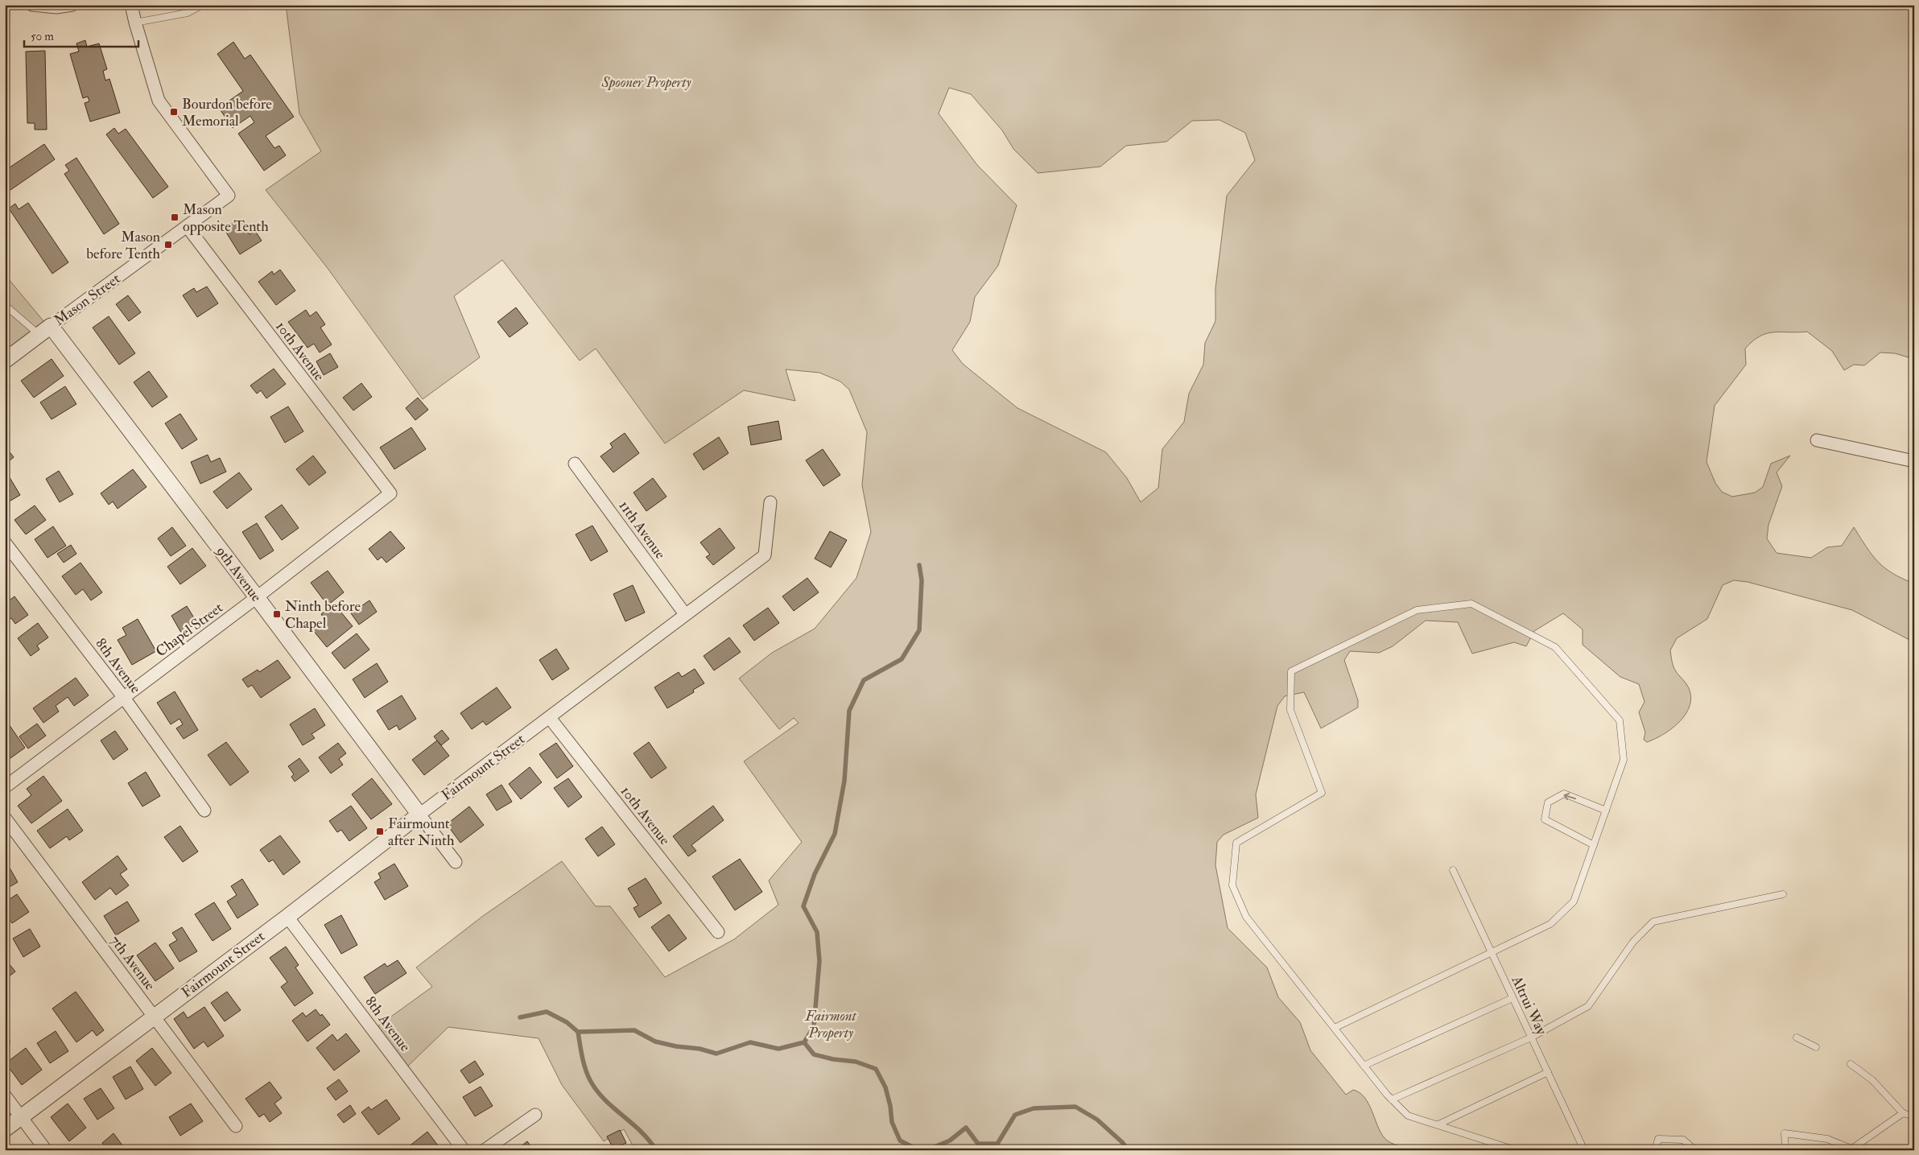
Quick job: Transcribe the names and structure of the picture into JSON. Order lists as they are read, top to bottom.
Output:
{
  "streets": {
    "street": [
      "Mason Street",
      "10th Avenue",
      "11th Avenue",
      "9th Avenue",
      "Chapel Street",
      "8th Avenue",
      "Fairmount Street",
      "7th Avenue"
    ],
    "lane": ["Altrui Way"]
  },
  "crossings": [
    ["Mason Street", "10th Avenue"],
    ["Mason Street", "9th Avenue"],
    ["10th Avenue", "Chapel Street"],
    ["10th Avenue", "Fairmount Street"],
    ["11th Avenue", "Fairmount Street"],
    ["9th Avenue", "Chapel Street"],
    ["9th Avenue", "Fairmount Street"],
    ["Chapel Street", "8th Avenue"],
    ["8th Avenue", "Fairmount Street"],
    ["Fairmount Street", "7th Avenue"]
  ],
  "parks": ["Spooner Property", "Fairmont Property"],
  "places": {
    "transit": [
      "Bourdon before Memorial",
      "Mason opposite Tenth",
      "Mason before Tenth",
      "Ninth before Chapel",
      "Fairmount after Ninth"
    ]
  },
  "scale_bar": "50 m"
}
